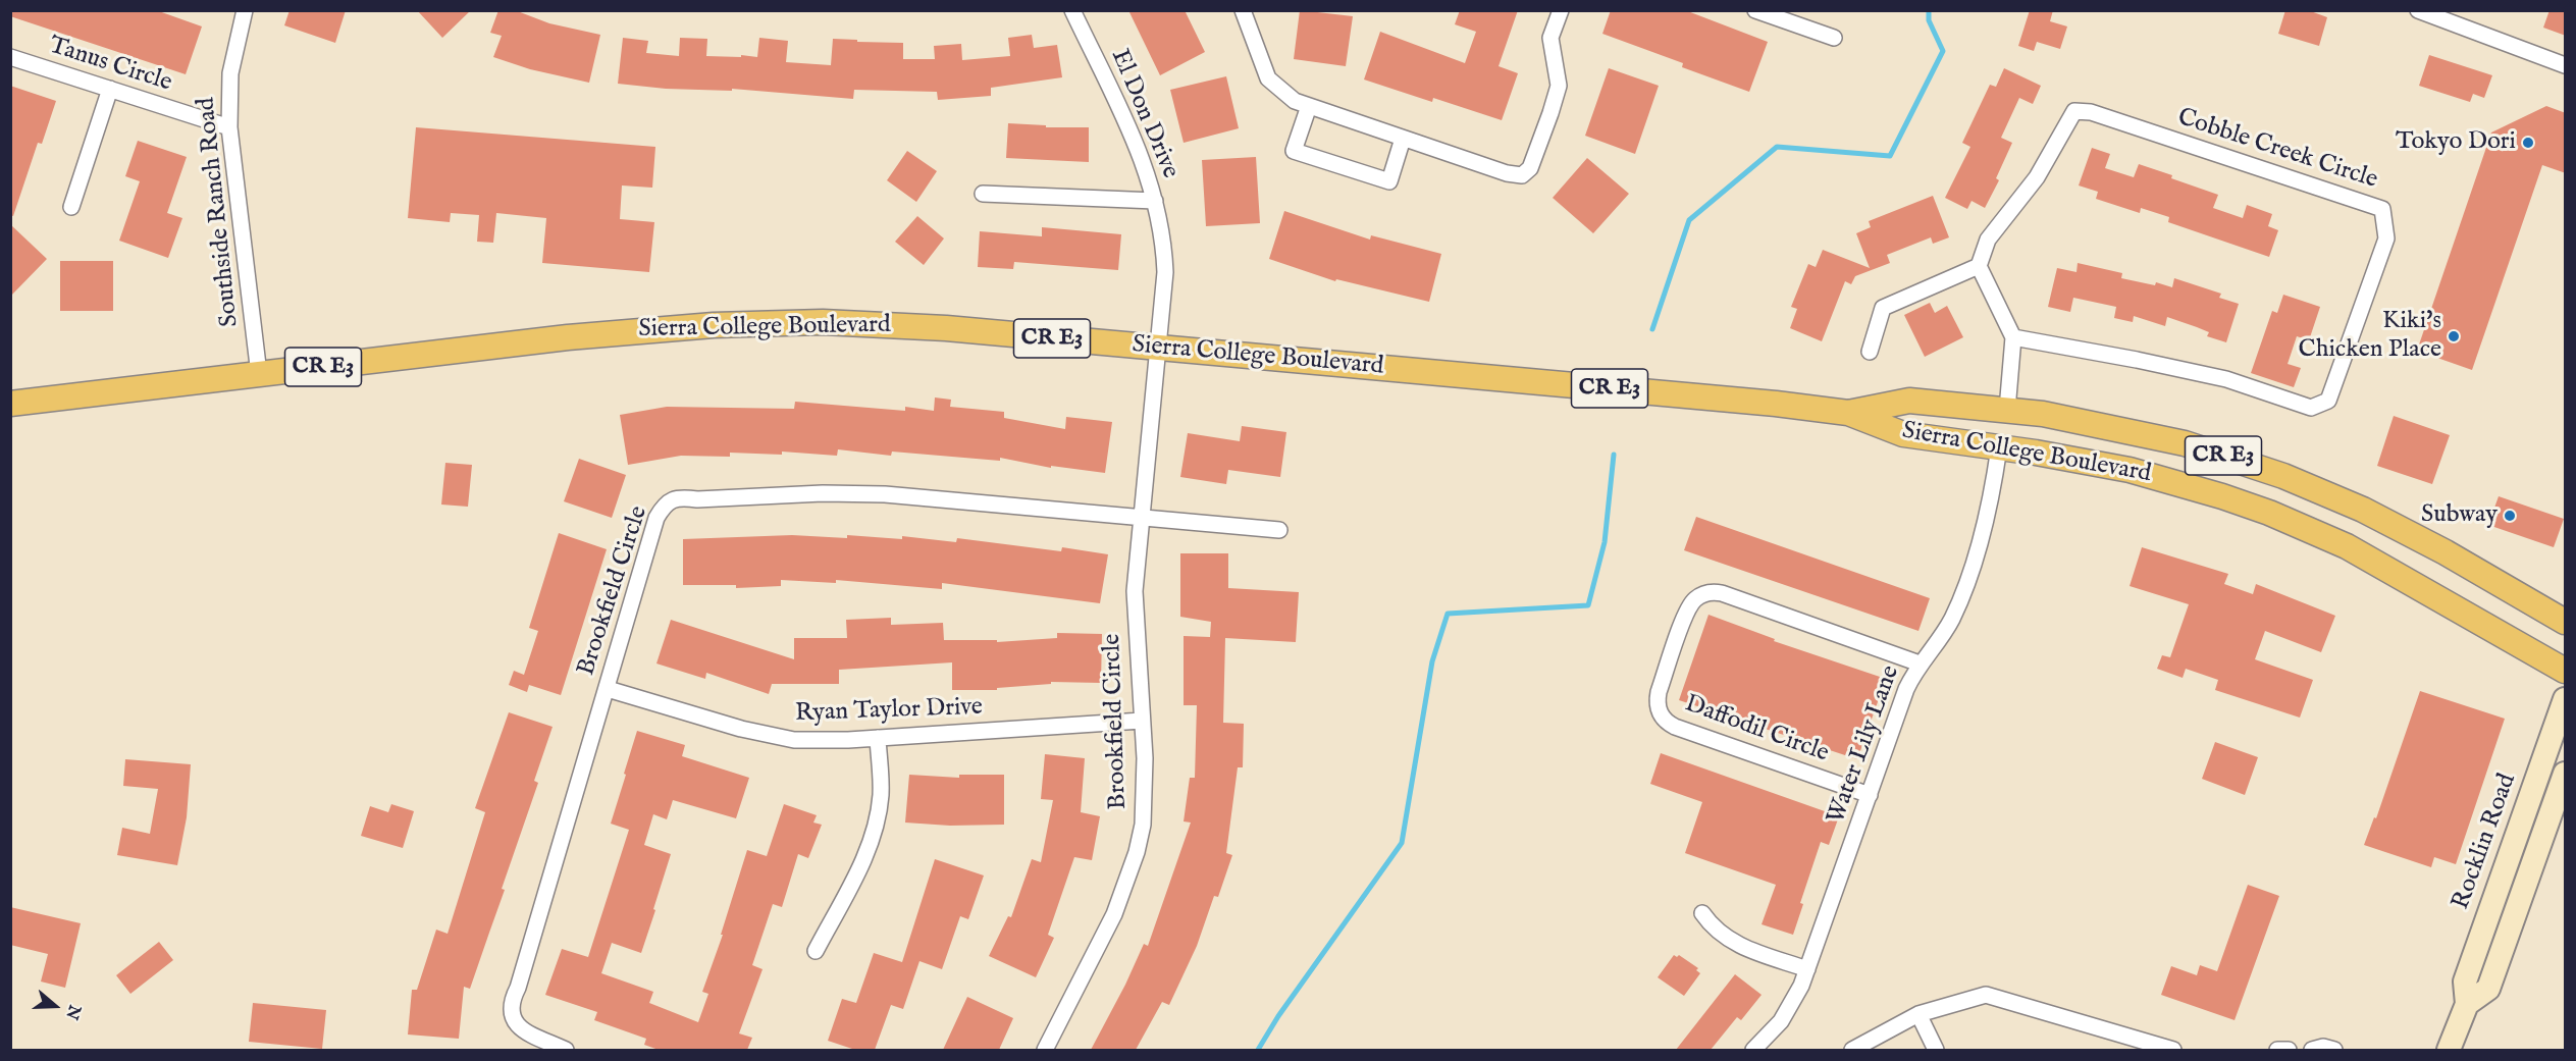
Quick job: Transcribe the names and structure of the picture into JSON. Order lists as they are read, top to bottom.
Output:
{
  "streets": {
    "main road": ["Sierra College Boulevard", "CR E3"],
    "street": [
      "Tanus Circle",
      "El Don Drive",
      "Cobble Creek Circle",
      "Southside Ranch Road",
      "Brookfield Circle",
      "Ryan Taylor Drive",
      "Daffodil Circle",
      "Water Lily Lane",
      "Rocklin Road"
    ]
  },
  "crossings": [
    ["Tanus Circle", "Southside Ranch Road"],
    ["El Don Drive", "Sierra College Boulevard"],
    ["El Don Drive", "Brookfield Circle"],
    ["Southside Ranch Road", "Sierra College Boulevard"],
    ["Sierra College Boulevard", "Brookfield Circle"],
    ["Sierra College Boulevard", "Water Lily Lane"],
    ["Brookfield Circle", "Ryan Taylor Drive"],
    ["Daffodil Circle", "Water Lily Lane"]
  ],
  "places": ["Tokyo Dori", "Kiki's Chicken Place", "Subway"],
  "north": "right"
}
